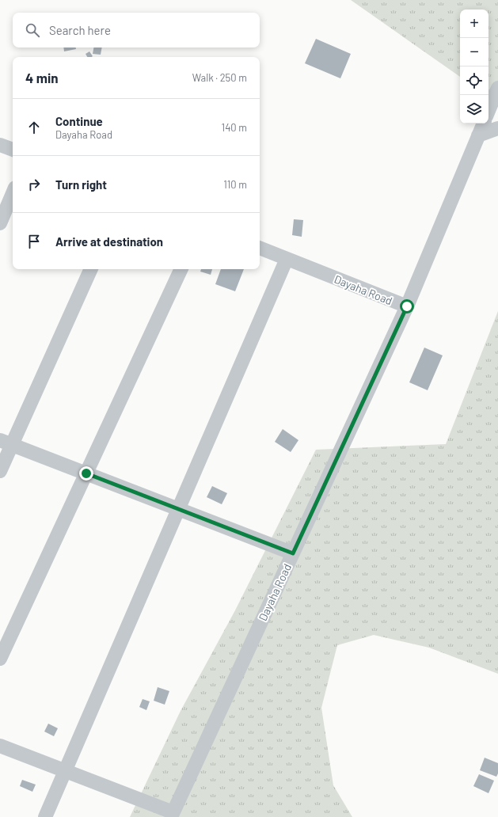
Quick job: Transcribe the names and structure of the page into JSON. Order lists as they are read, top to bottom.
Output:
{
  "streets": {
    "street": ["Dayaha Road"]
  },
  "page": {
    "map_buttons": ["+", "−"],
    "search": "Search here",
    "heading": ["4 min", "Walk · 250 m"],
    "list": [
      ["Continue", "Dayaha Road", "140 m"],
      ["Turn right", "110 m"],
      "Arrive at destination"
    ]
  }
}
